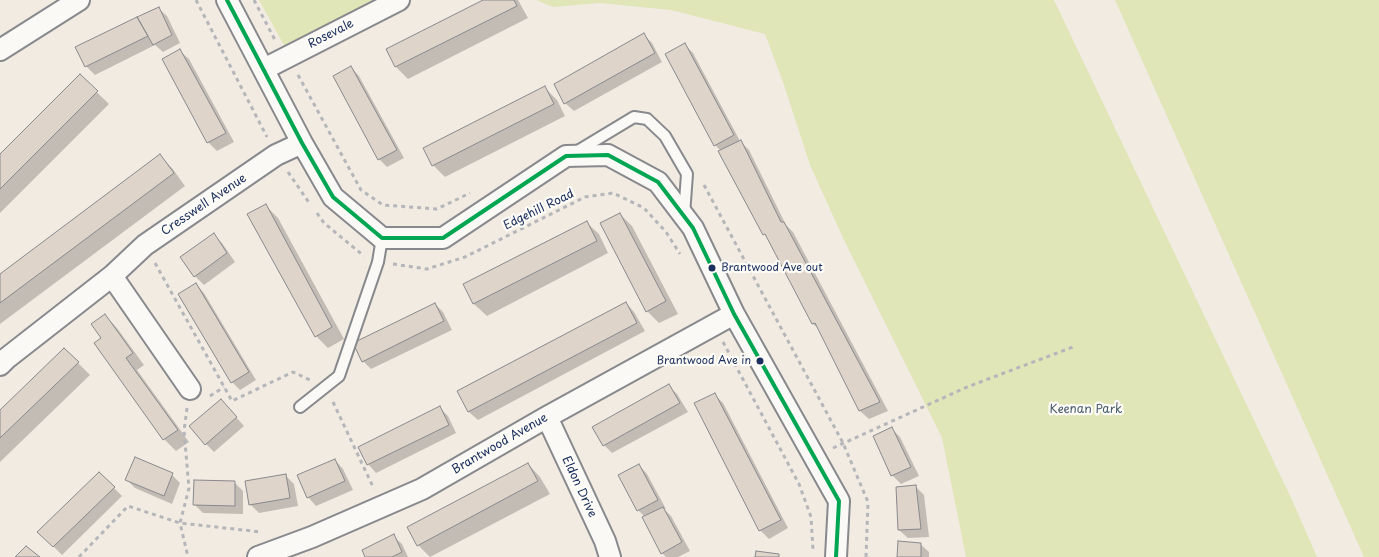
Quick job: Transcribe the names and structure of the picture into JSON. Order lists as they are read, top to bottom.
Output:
{
  "streets": {
    "street": [
      "Rosevale",
      "Cresswell Avenue",
      "Brantwood Avenue",
      "Eldon Drive"
    ],
    "path": ["Edgehill Road"]
  },
  "crossings": [
    ["Cresswell Avenue", "Edgehill Road"],
    ["Brantwood Avenue", "Eldon Drive"]
  ],
  "parks": ["Keenan Park"],
  "places": ["Brantwood Ave out", "Brantwood Ave in"]
}
